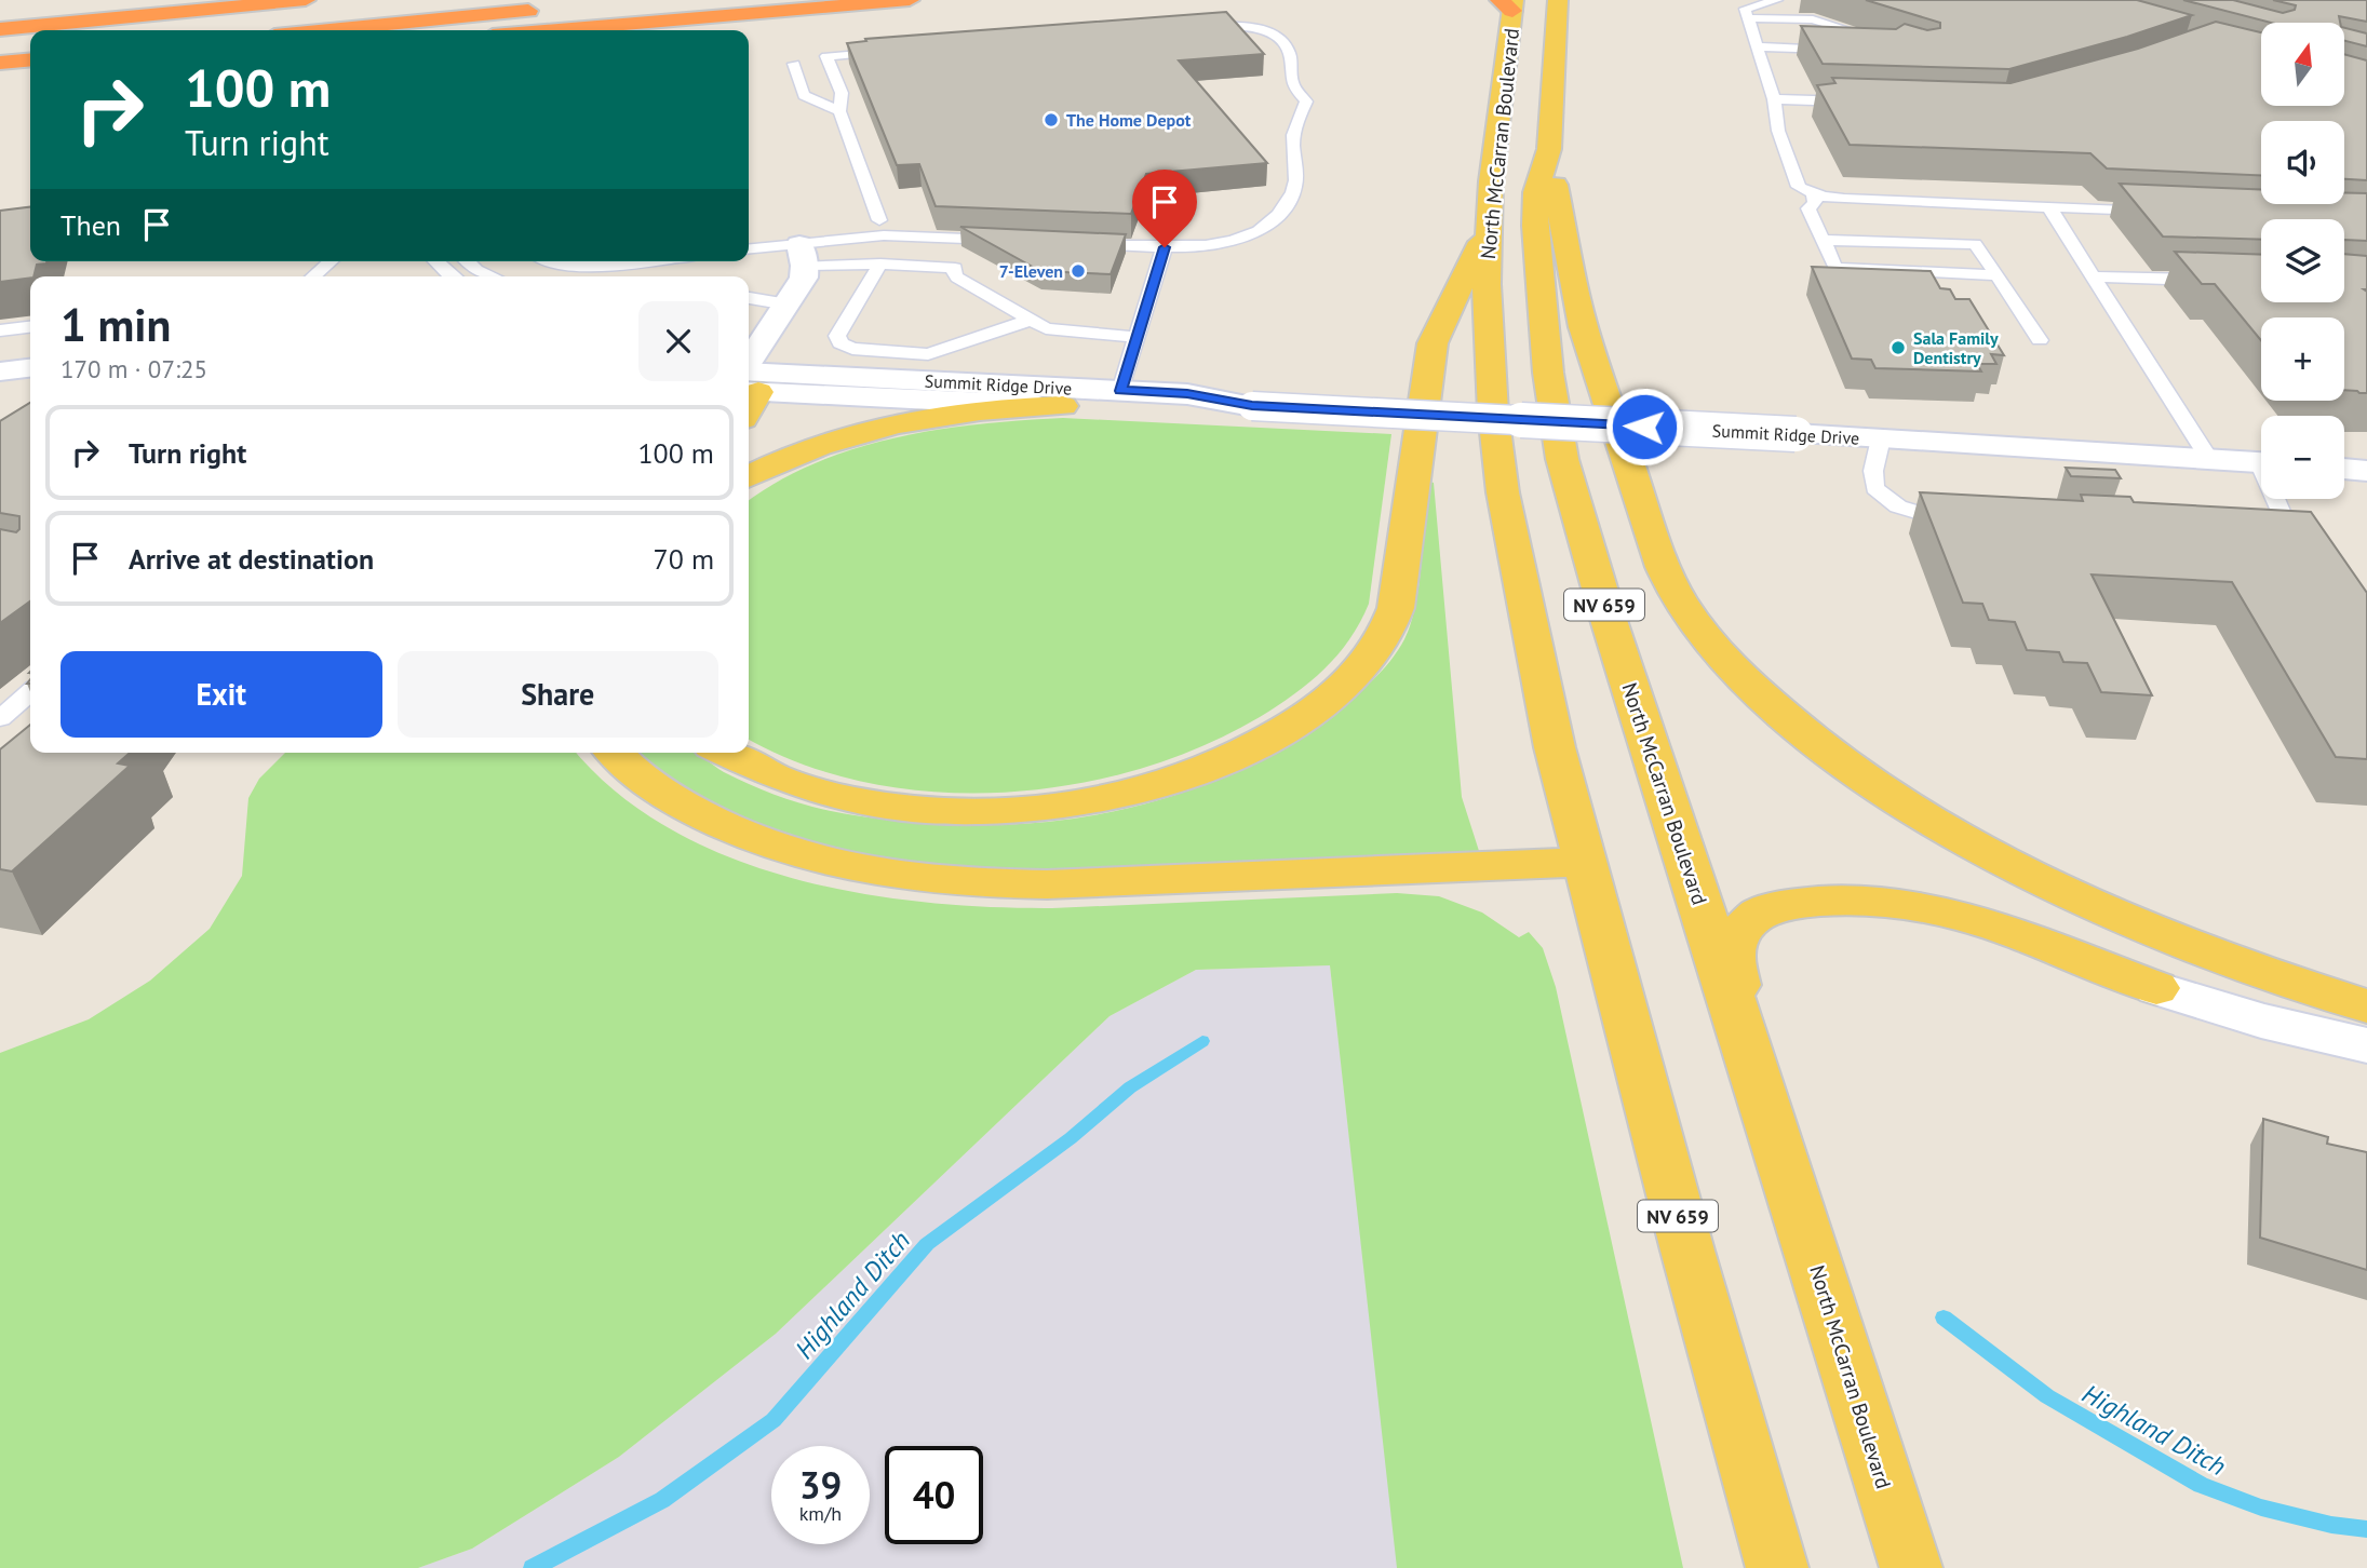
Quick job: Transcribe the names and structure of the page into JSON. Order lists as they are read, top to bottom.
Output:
{
  "streets": {
    "main road": ["North McCarran Boulevard", "NV 659"],
    "street": ["Summit Ridge Drive"]
  },
  "water": ["Highland Ditch"],
  "places": ["The Home Depot", "7-Eleven", "Sala Family Dentistry"],
  "north": "top",
  "page": {
    "map_buttons": ["+", "−"],
    "turn": ["100 m", "Turn right"],
    "then": "Then",
    "heading": ["1 min", "170 m · 07:25"],
    "list": [
      {
        "name": "Turn right",
        "value": "100 m"
      },
      {
        "name": "Arrive at destination",
        "value": "70 m"
      }
    ],
    "buttons": ["Exit", "Share"],
    "speed": "39 km/h",
    "limit": "40"
  }
}
